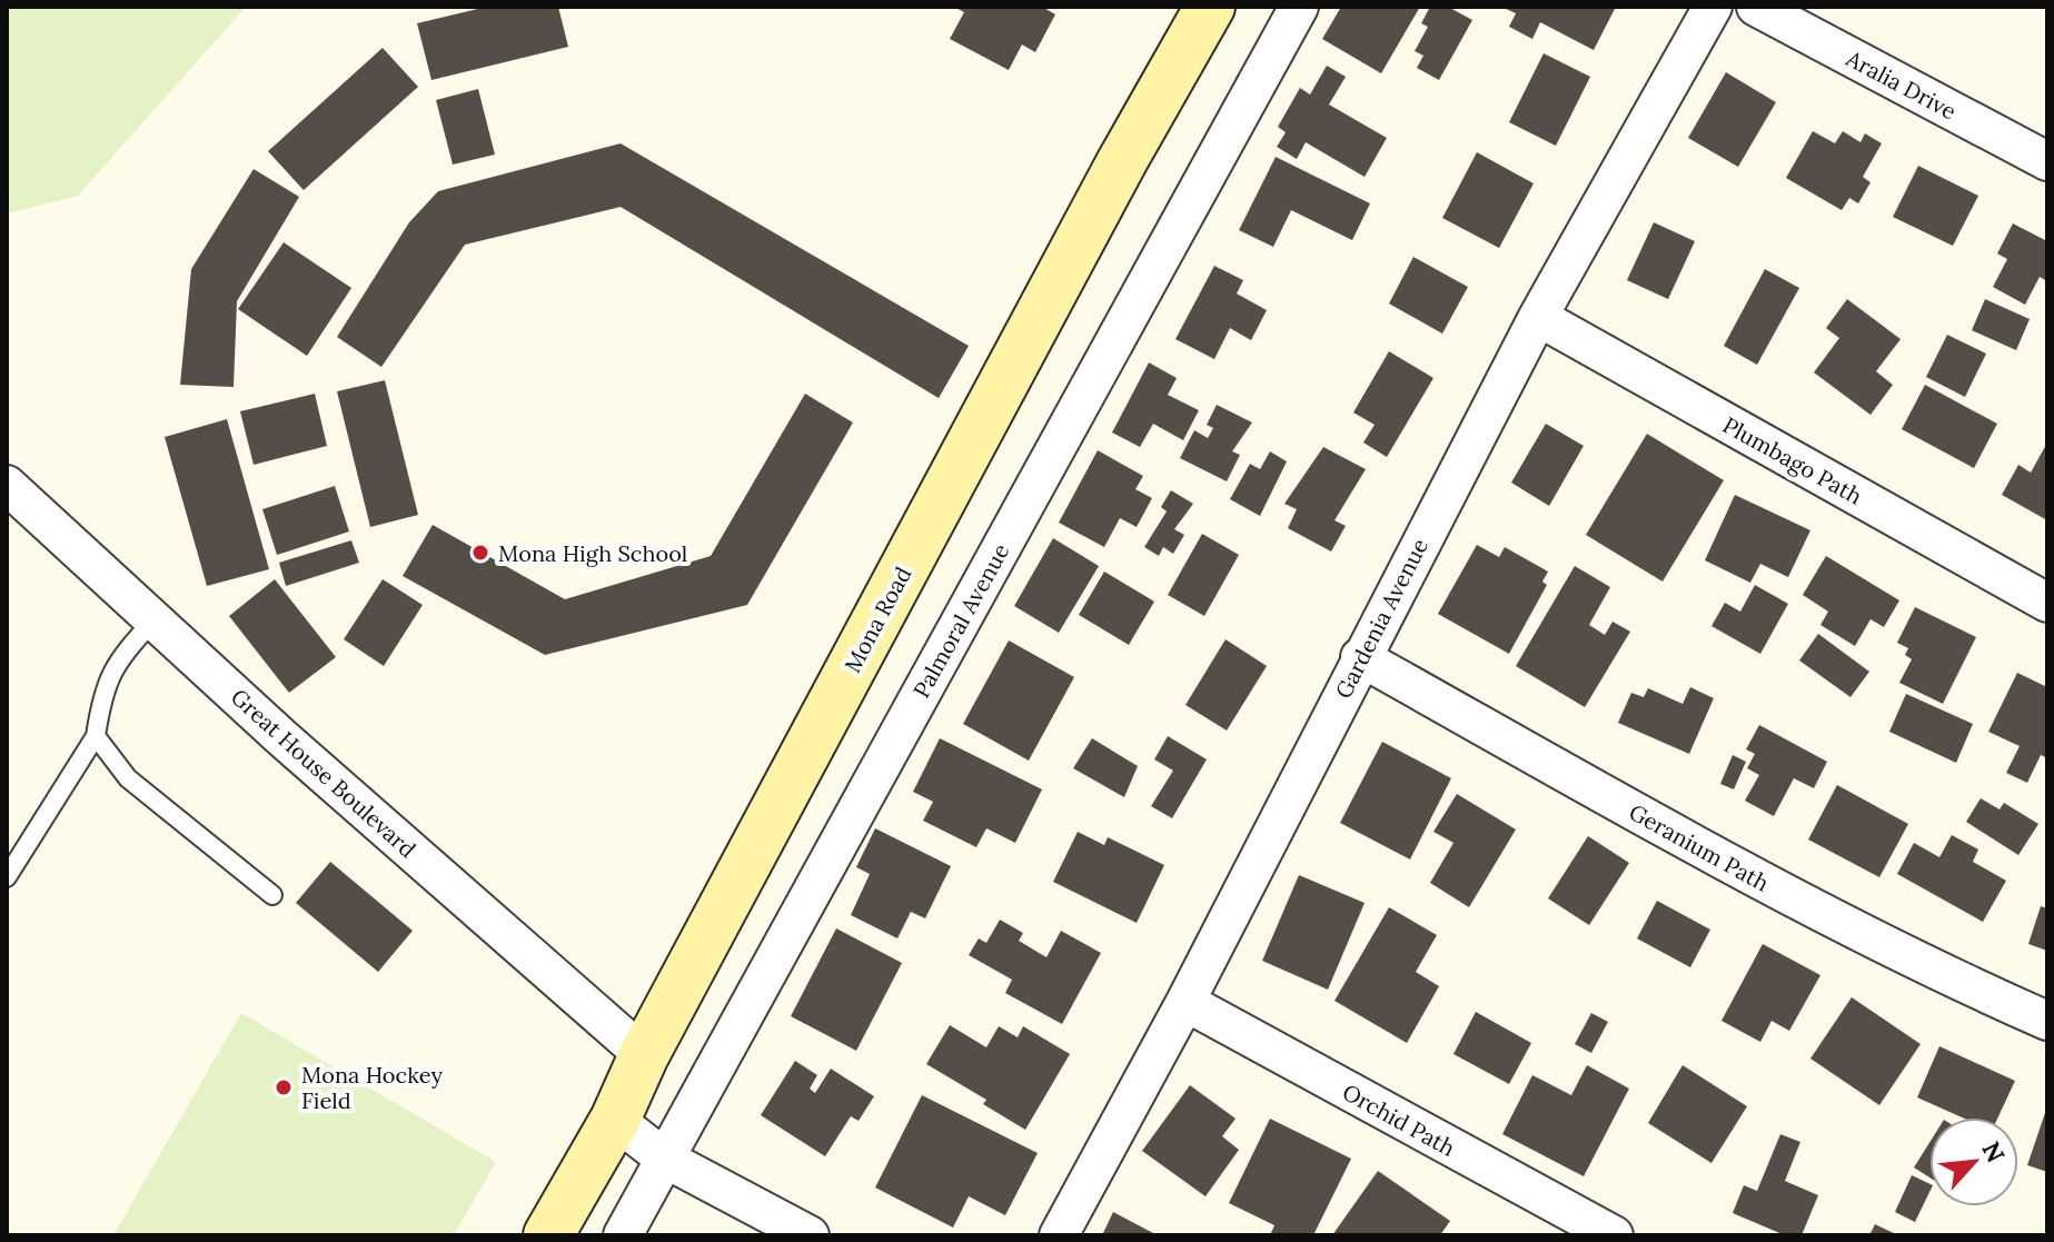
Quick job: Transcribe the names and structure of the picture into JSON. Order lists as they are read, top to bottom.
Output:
{
  "streets": {
    "street": [
      "Aralia Drive",
      "Plumbago Path",
      "Gardenia Avenue",
      "Mona Road",
      "Palmoral Avenue",
      "Great House Boulevard",
      "Geranium Path",
      "Orchid Path"
    ]
  },
  "crossings": [
    ["Plumbago Path", "Gardenia Avenue"],
    ["Gardenia Avenue", "Geranium Path"],
    ["Gardenia Avenue", "Orchid Path"],
    ["Mona Road", "Great House Boulevard"]
  ],
  "places": ["Mona High School", "Mona Hockey Field"],
  "north": "top right"
}
